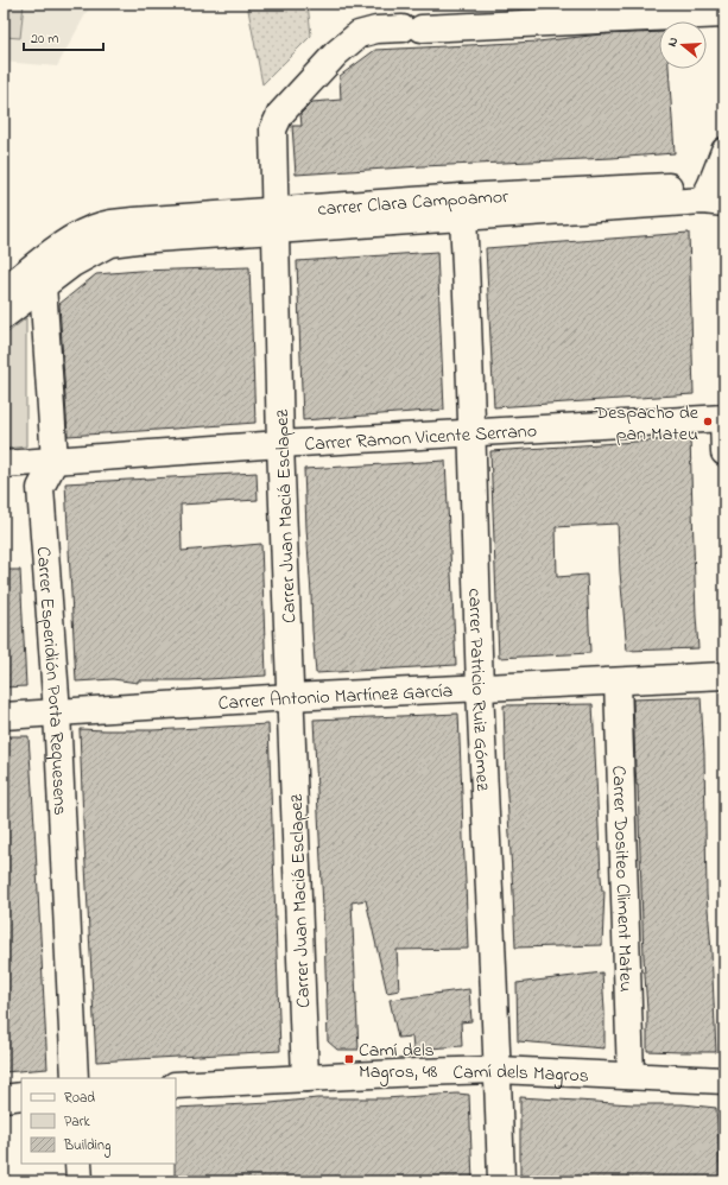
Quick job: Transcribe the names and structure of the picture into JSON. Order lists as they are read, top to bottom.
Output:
{
  "streets": {
    "street": [
      "carrer Clara Campoamor",
      "Carrer Ramon Vicente Serrano",
      "Carrer Juan Maciá Esclapez",
      "Carrer Esperidión Porta Requesens",
      "carrer Patricio Ruiz Gómez",
      "Carrer Antonio Martínez García",
      "Carrer Dositeo Climent Mateu",
      "Camí dels Magros"
    ]
  },
  "crossings": [
    ["carrer Clara Campoamor", "Carrer Juan Maciá Esclapez"],
    ["carrer Clara Campoamor", "carrer Patricio Ruiz Gómez"],
    ["Carrer Ramon Vicente Serrano", "Carrer Juan Maciá Esclapez"],
    ["Carrer Ramon Vicente Serrano", "Carrer Esperidión Porta Requesens"],
    ["Carrer Ramon Vicente Serrano", "carrer Patricio Ruiz Gómez"],
    ["Carrer Juan Maciá Esclapez", "Carrer Antonio Martínez García"],
    ["Carrer Juan Maciá Esclapez", "Camí dels Magros"],
    ["Carrer Esperidión Porta Requesens", "Carrer Antonio Martínez García"],
    ["carrer Patricio Ruiz Gómez", "Carrer Antonio Martínez García"],
    ["carrer Patricio Ruiz Gómez", "Camí dels Magros"],
    ["Carrer Antonio Martínez García", "Carrer Dositeo Climent Mateu"],
    ["Carrer Dositeo Climent Mateu", "Camí dels Magros"]
  ],
  "places": {
    "other": ["Despacho de pan Mateu"],
    "transit": ["Camí dels Magros, 48"]
  },
  "legend": ["Road", "Park", "Building"],
  "scale_bar": "20 m",
  "north": "left"
}
